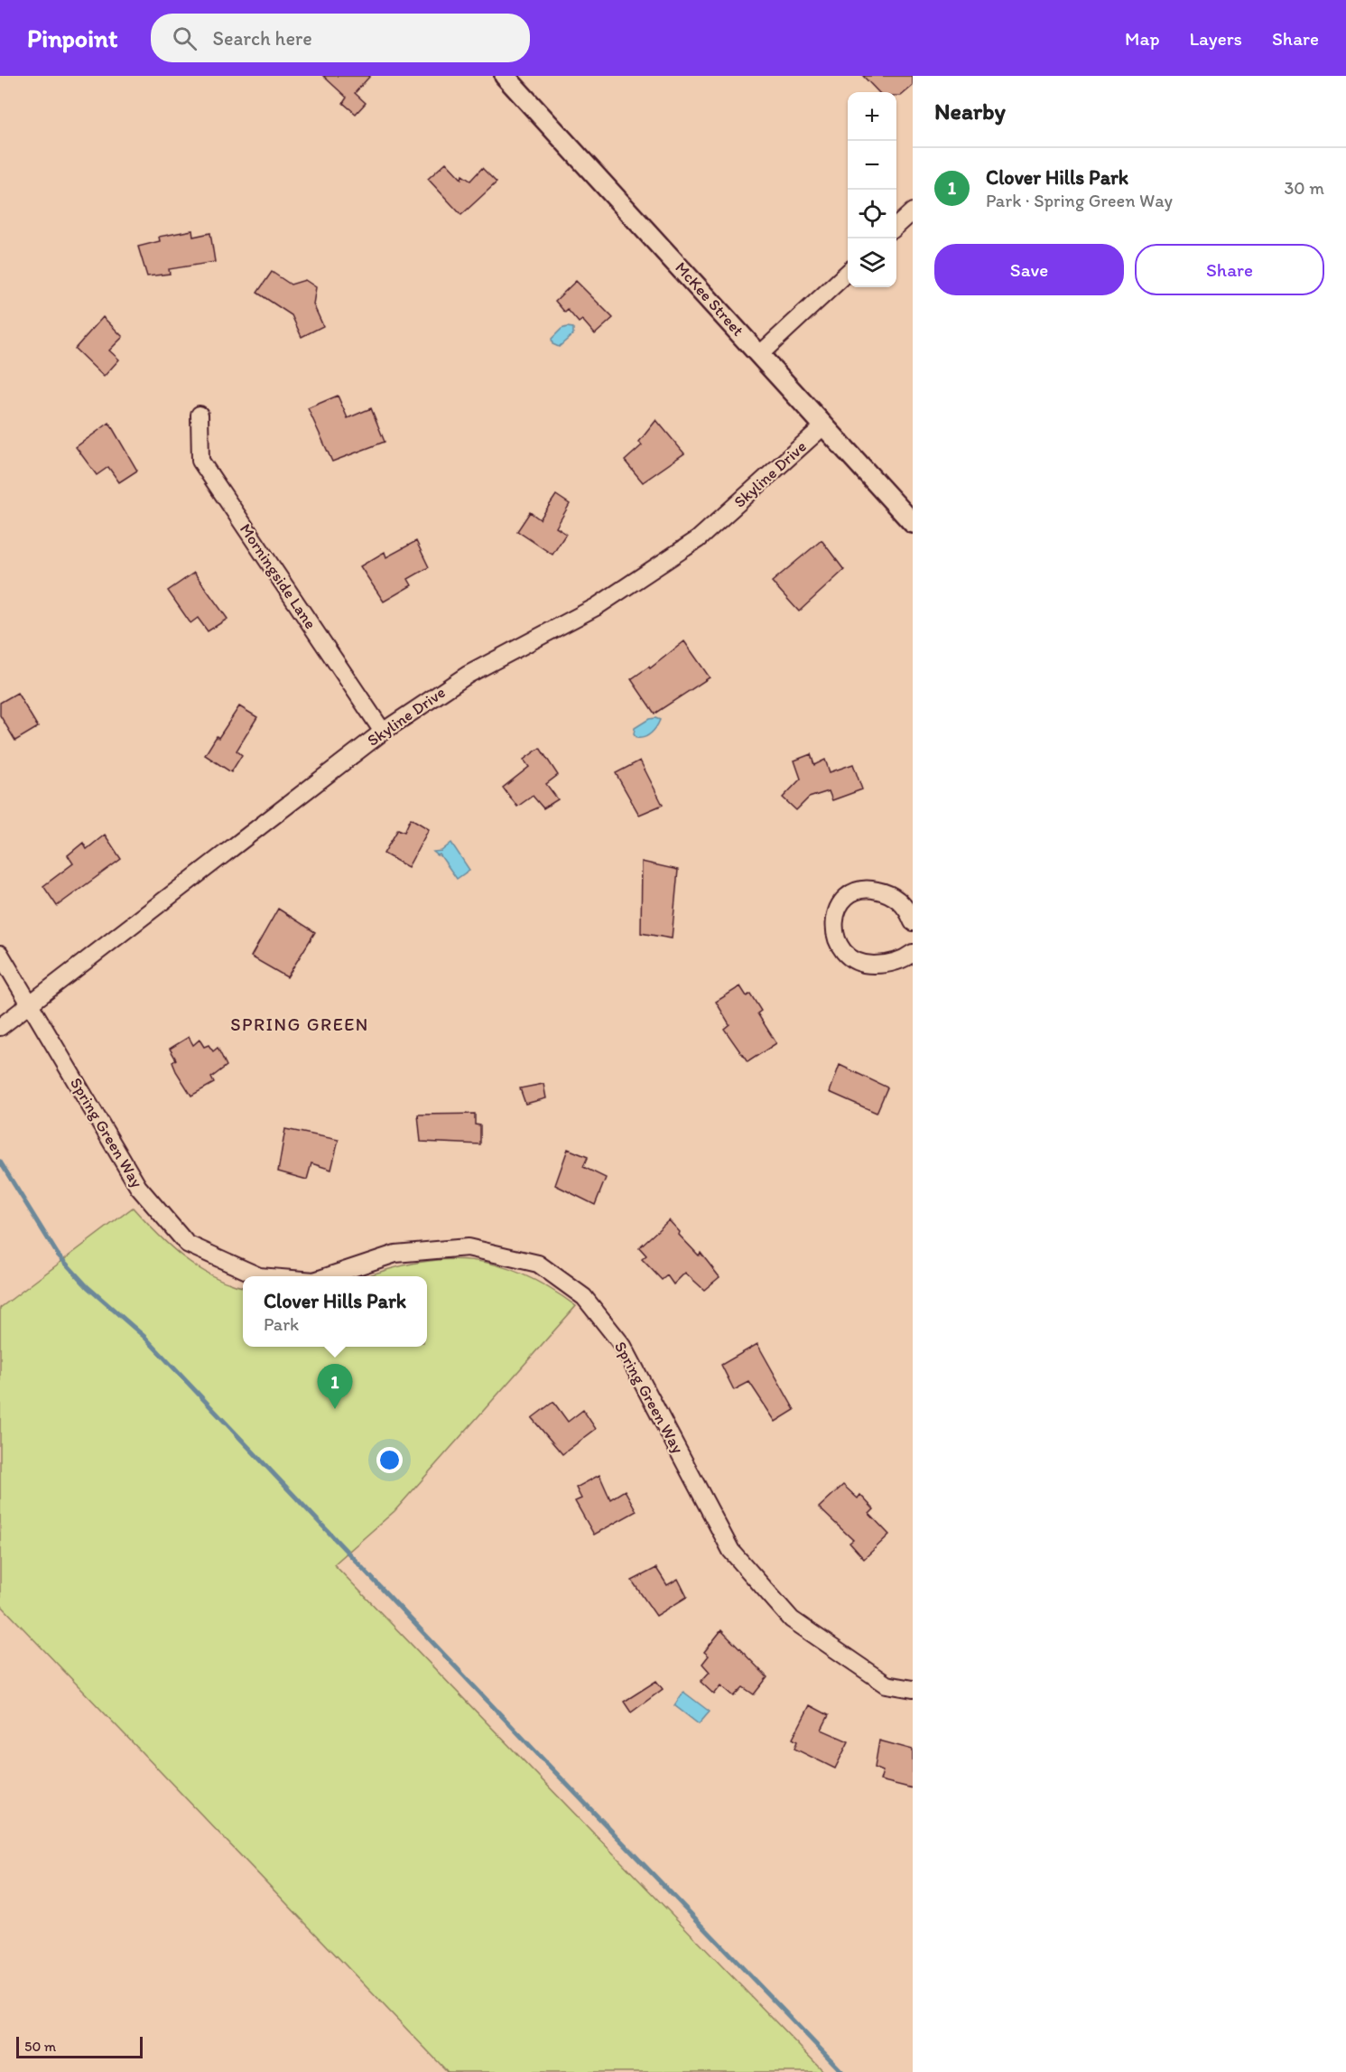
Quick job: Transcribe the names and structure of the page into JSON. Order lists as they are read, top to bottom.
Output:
{
  "streets": {
    "street": [
      "McKee Street",
      "Skyline Drive",
      "Morningside Lane",
      "Spring Green Way"
    ]
  },
  "crossings": [
    ["McKee Street", "Skyline Drive"],
    ["Skyline Drive", "Morningside Lane"],
    ["Skyline Drive", "Spring Green Way"]
  ],
  "districts": ["SPRING GREEN"],
  "scale_bar": "50 m",
  "page": {
    "header": "Pinpoint",
    "search": "Search here",
    "nav": ["Map", "Layers", "Share"],
    "heading": "Nearby",
    "map_buttons": ["+", "−"],
    "list": [
      {
        "mark": "1",
        "name": "Clover Hills Park",
        "note": "Park · Spring Green Way",
        "value": "30 m"
      }
    ],
    "buttons": ["Save", "Share"],
    "popup": ["Clover Hills Park", "Park"],
    "pins": "1",
    "scale": "50 m"
  }
}
